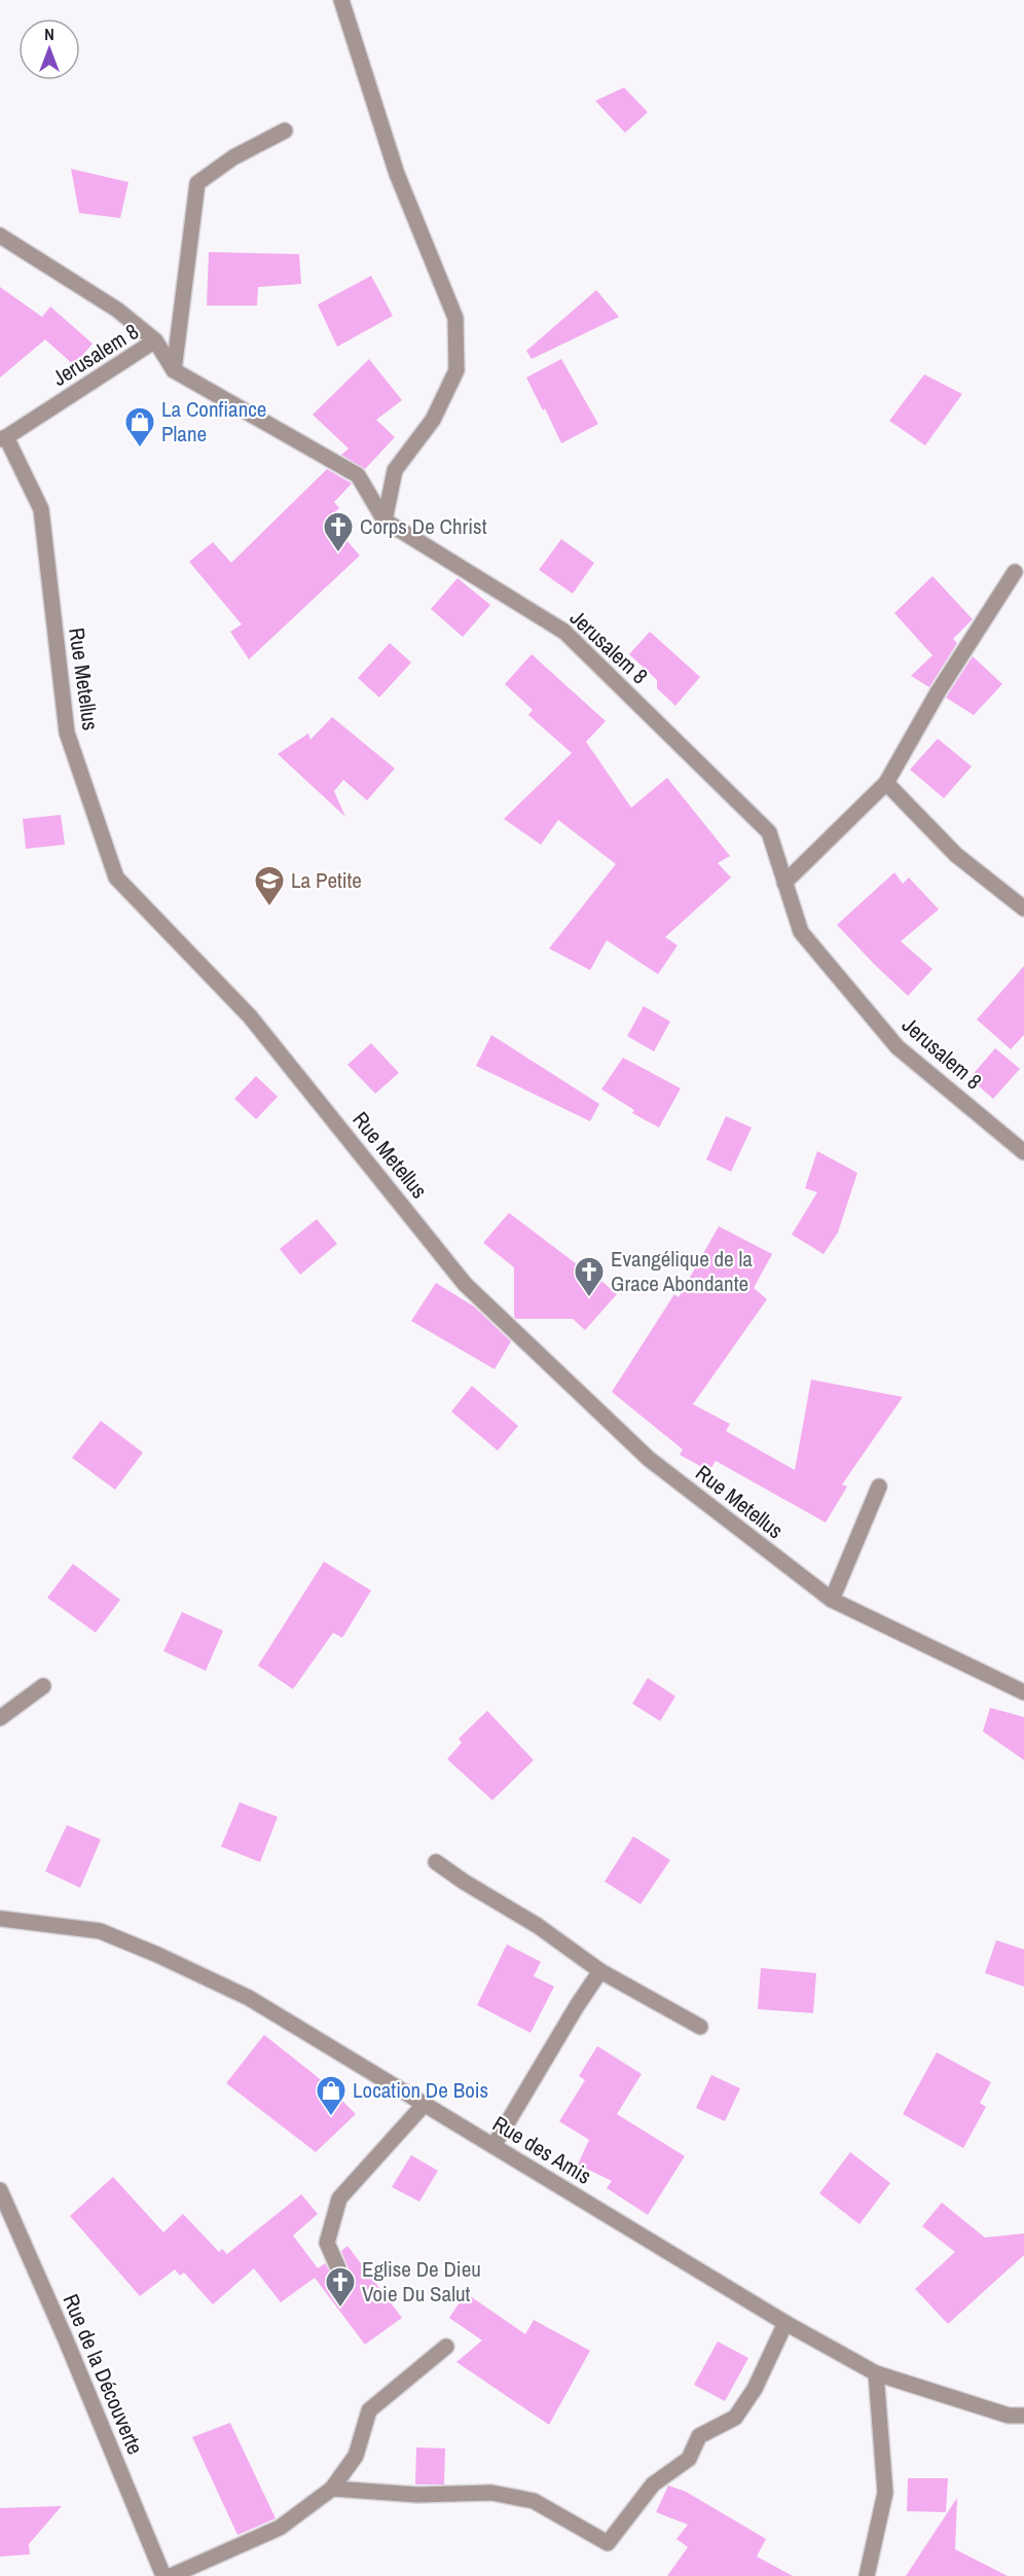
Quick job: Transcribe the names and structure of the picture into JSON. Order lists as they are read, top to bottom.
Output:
{
  "streets": {
    "street": [
      "Jerusalem 8",
      "Rue Metellus",
      "Rue des Amis",
      "Rue de la Découverte"
    ]
  },
  "crossings": [
    ["Jerusalem 8", "Rue Metellus"]
  ],
  "places": {
    "shop": ["La Confiance Plane", "Location De Bois"],
    "church": ["Corps De Christ", "Evangélique de la Grace Abondante", "Eglise De Dieu Voie Du Salut"],
    "school or university": ["La Petite"]
  },
  "north": "top"
}
